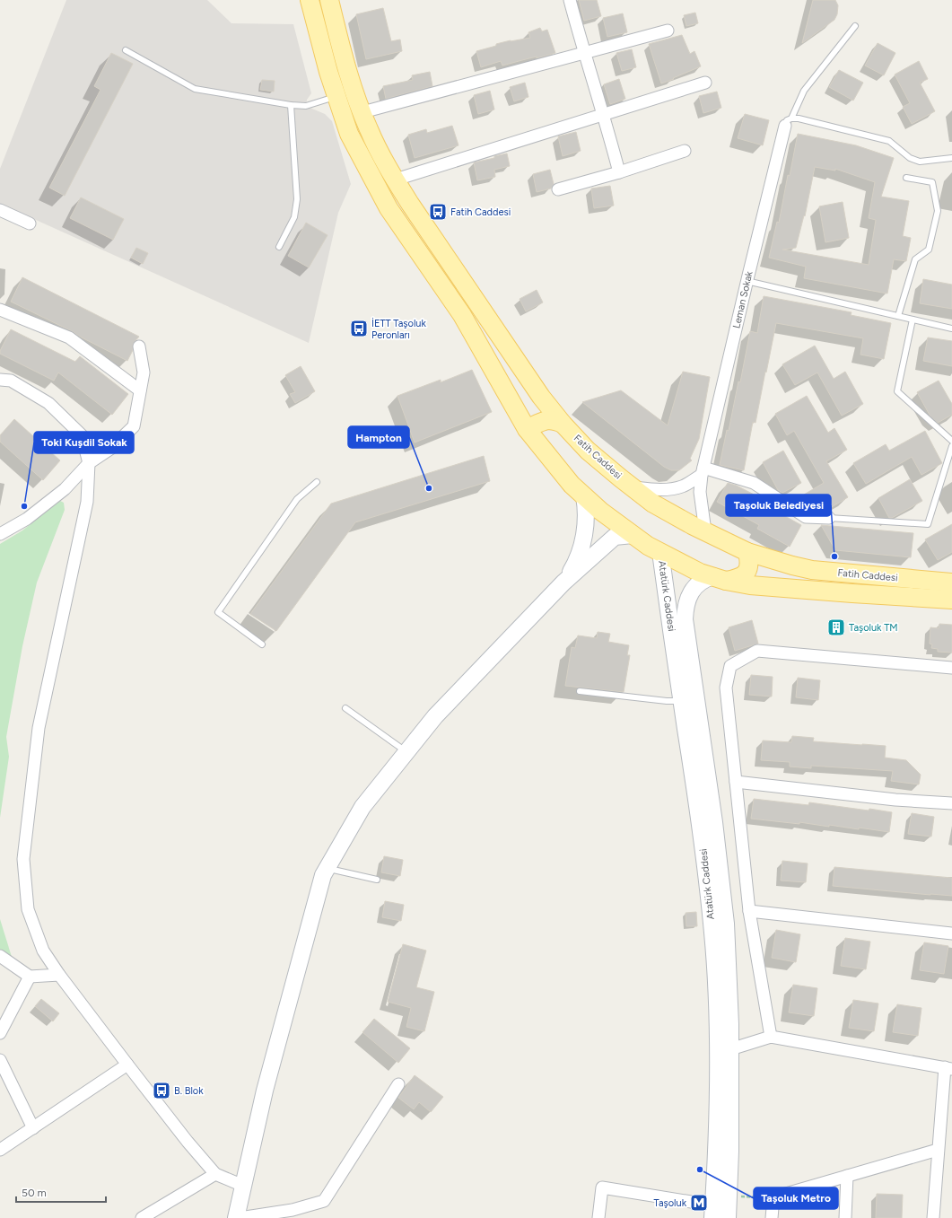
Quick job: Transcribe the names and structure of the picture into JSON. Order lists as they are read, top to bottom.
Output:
{
  "streets": {
    "main road": ["Fatih Caddesi", "Atatürk Caddesi"],
    "street": ["Leman Sokak"]
  },
  "crossings": [
    ["Leman Sokak", "Fatih Caddesi"],
    ["Fatih Caddesi", "Atatürk Caddesi"]
  ],
  "places": {
    "bus stop": ["Fatih Caddesi", "İETT Taşoluk Peronları", "B. Blok"],
    "other": [
      "Hampton",
      "Toki Kuşdil Sokak",
      "Taşoluk Belediyesi",
      "Taşoluk Metro"
    ],
    "building": ["Taşoluk TM"],
    "metro station": ["Taşoluk"]
  },
  "scale_bar": "50 m"
}
